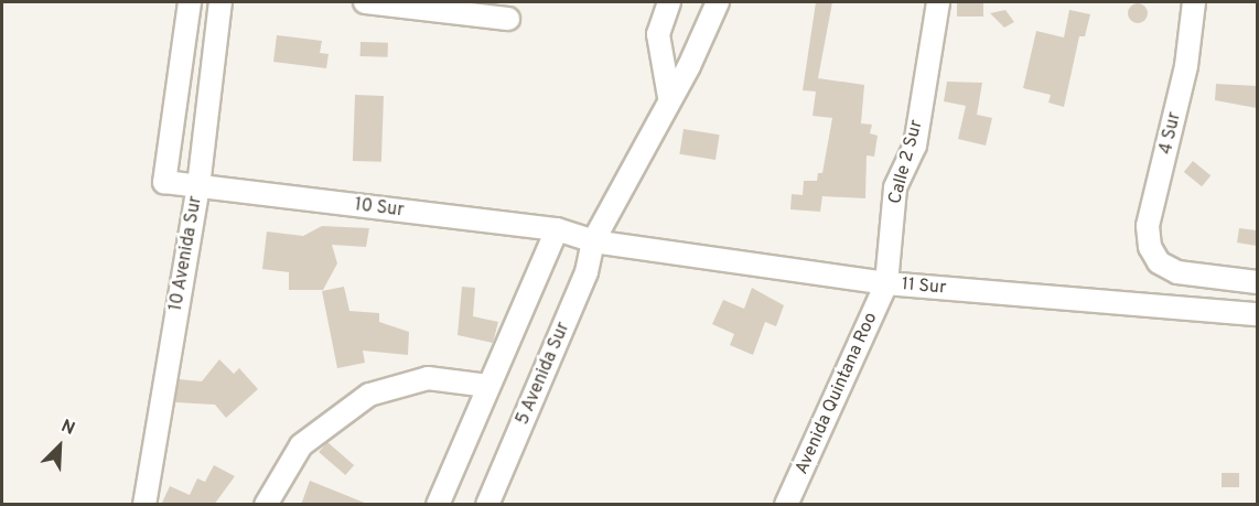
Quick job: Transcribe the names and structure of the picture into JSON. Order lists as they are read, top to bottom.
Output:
{
  "streets": {
    "street": [
      "4 Sur",
      "Calle 2 Sur",
      "10 Sur",
      "10 Avenida Sur",
      "11 Sur",
      "5 Avenida Sur",
      "Avenida Quintana Roo"
    ]
  },
  "crossings": [
    ["Calle 2 Sur", "11 Sur"],
    ["Calle 2 Sur", "Avenida Quintana Roo"],
    ["10 Sur", "10 Avenida Sur"],
    ["10 Sur", "11 Sur"],
    ["10 Sur", "5 Avenida Sur"],
    ["11 Sur", "5 Avenida Sur"],
    ["11 Sur", "Avenida Quintana Roo"]
  ],
  "north": "top right"
}
